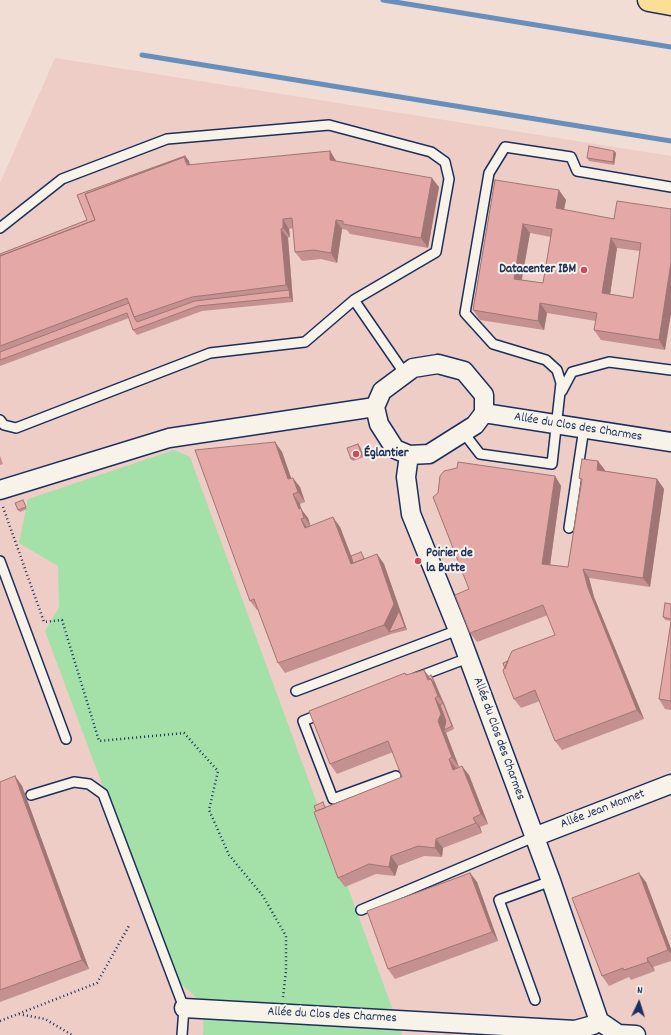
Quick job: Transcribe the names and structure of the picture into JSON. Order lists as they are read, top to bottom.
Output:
{
  "streets": {
    "street": ["Allée du Clos des Charmes", "Allée Jean Monnet"]
  },
  "crossings": [
    ["Allée du Clos des Charmes", "Allée Jean Monnet"]
  ],
  "places": ["Datacenter IBM", "Églantier", "Poirier de la Butte"],
  "north": "top"
}
